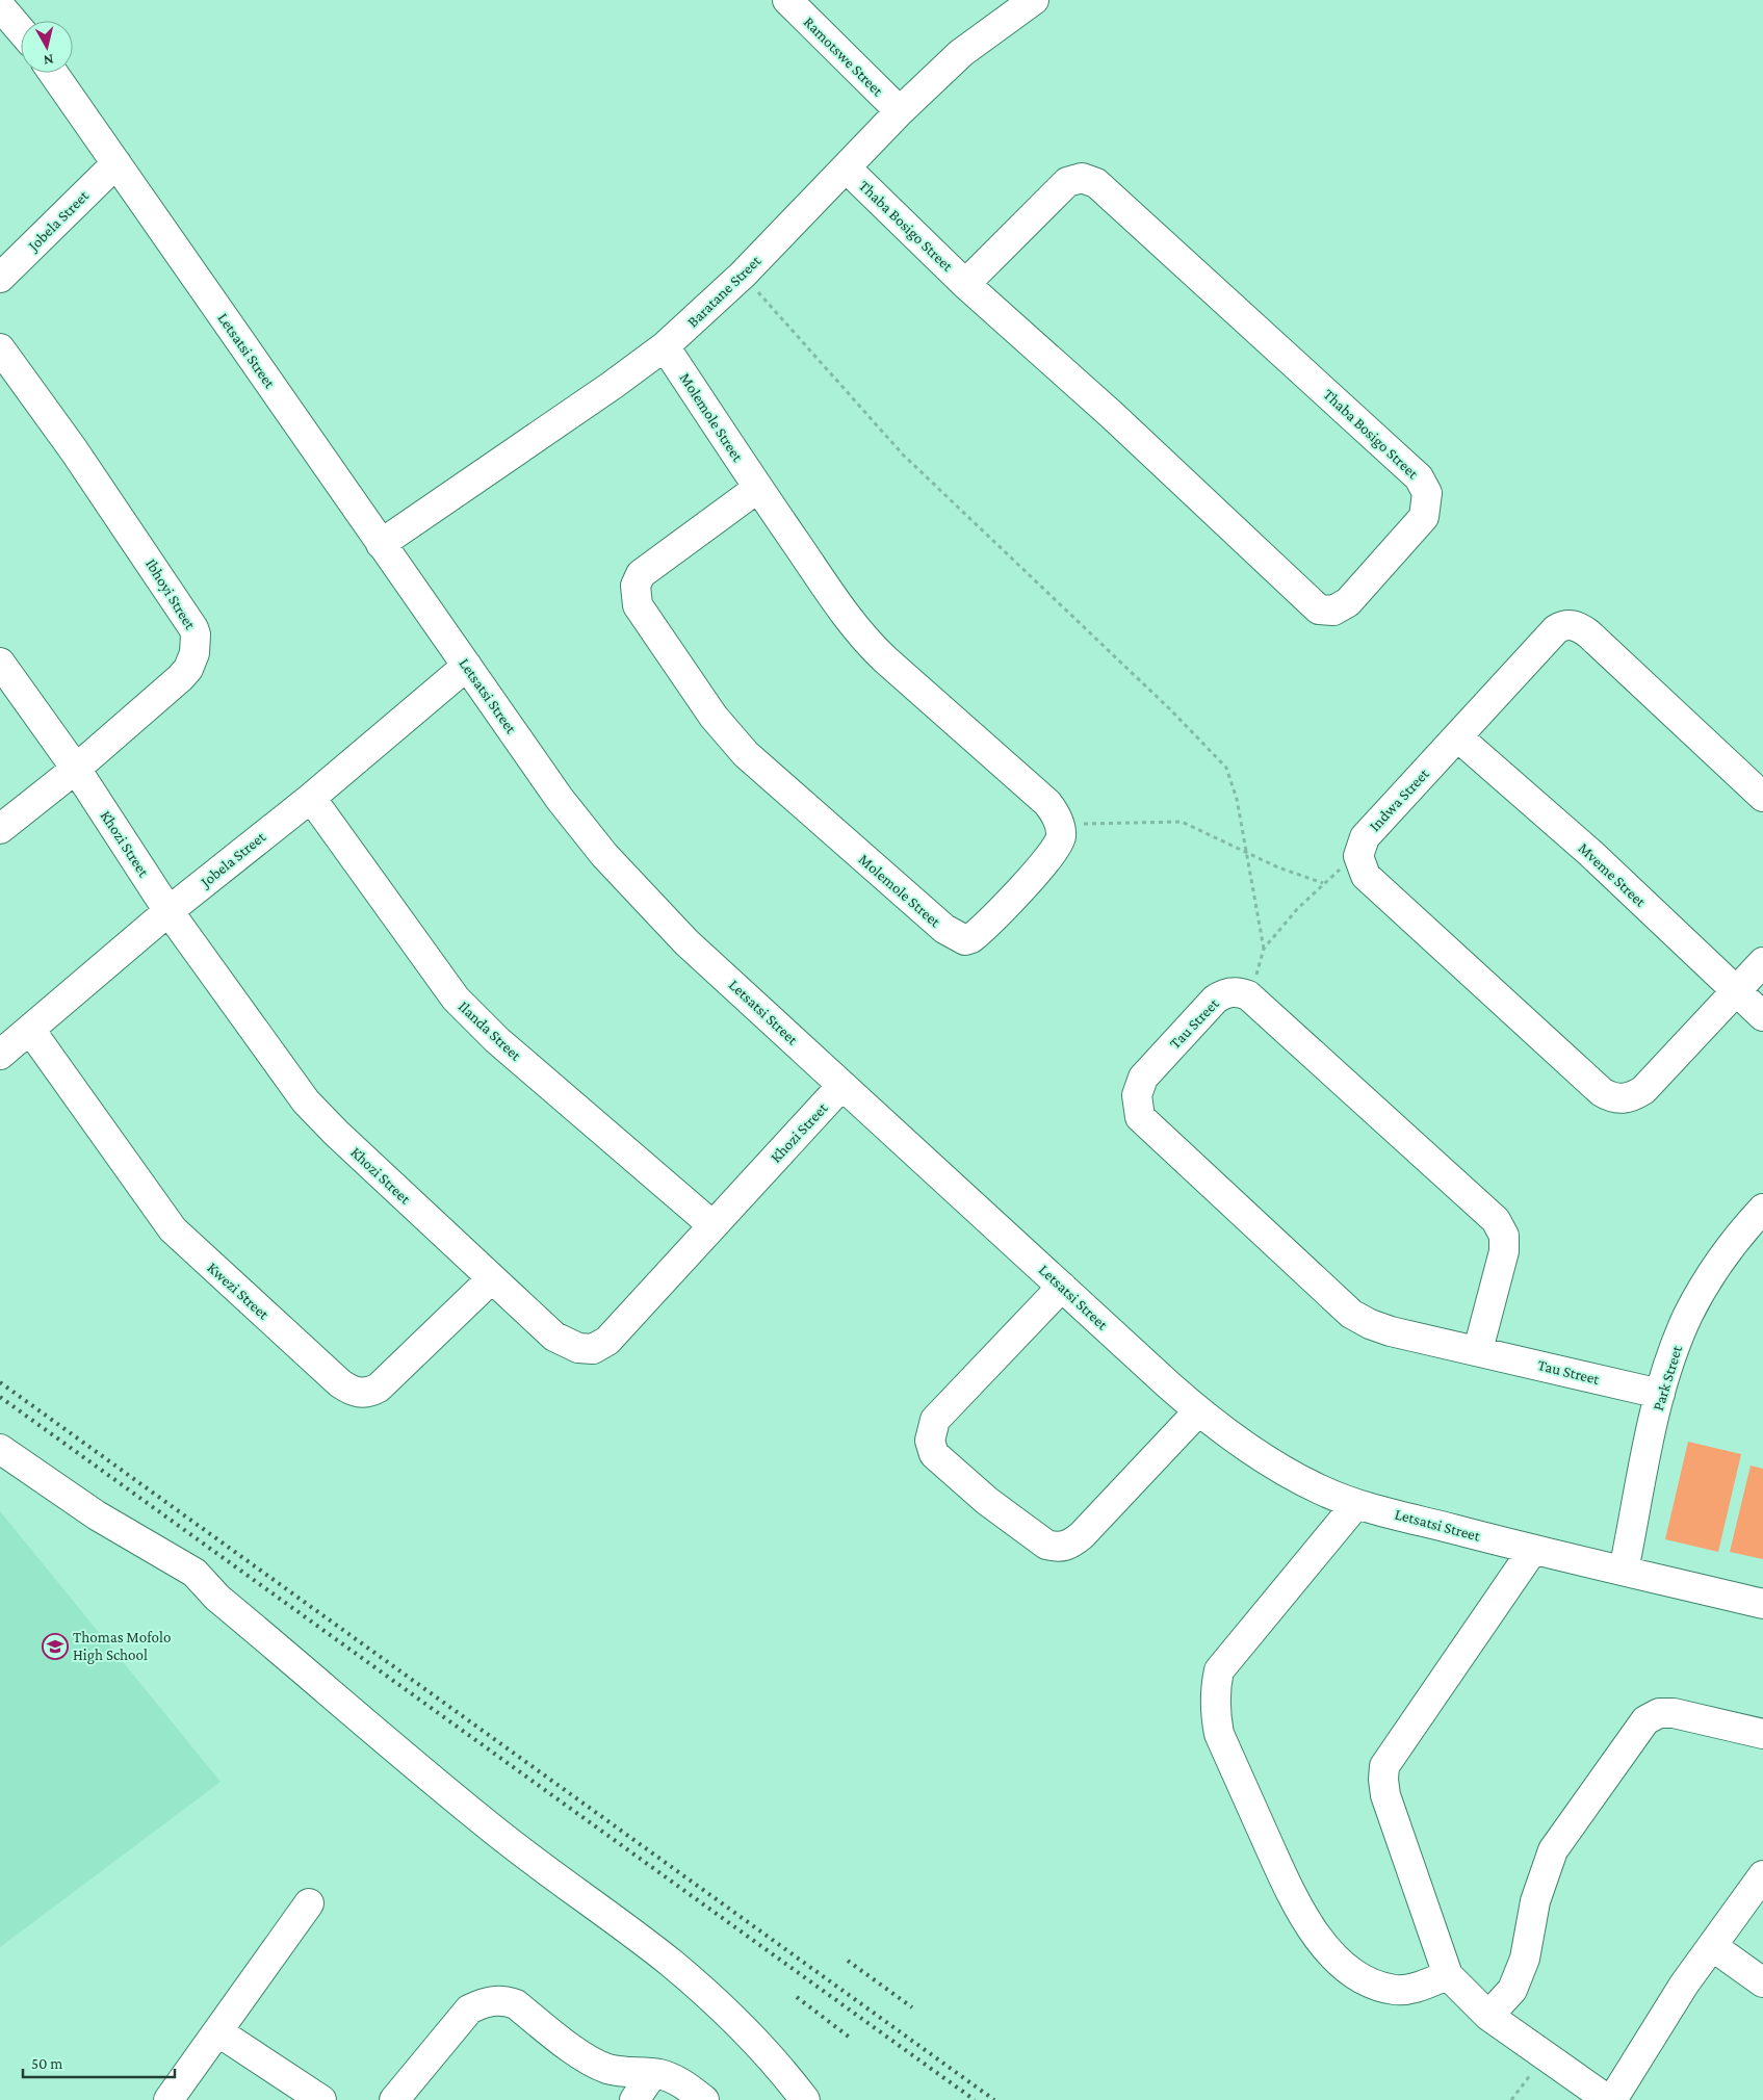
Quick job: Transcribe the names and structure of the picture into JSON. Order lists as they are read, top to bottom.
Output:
{
  "streets": {
    "street": [
      "Ramotswe Street",
      "Jobela Street",
      "Thaba Bosigo Street",
      "Baratane Street",
      "Letsatsi Street",
      "Molemole Street",
      "Ibhoyi Street",
      "Indwa Street",
      "Khozi Street",
      "Mveme Street",
      "Tau Street",
      "Ilanda Street",
      "Kwezi Street",
      "Park Street"
    ]
  },
  "crossings": [
    ["Ramotswe Street", "Baratane Street"],
    ["Jobela Street", "Letsatsi Street"],
    ["Jobela Street", "Khozi Street"],
    ["Jobela Street", "Ilanda Street"],
    ["Jobela Street", "Kwezi Street"],
    ["Thaba Bosigo Street", "Baratane Street"],
    ["Baratane Street", "Letsatsi Street"],
    ["Baratane Street", "Molemole Street"],
    ["Letsatsi Street", "Khozi Street"],
    ["Letsatsi Street", "Park Street"],
    ["Ibhoyi Street", "Khozi Street"],
    ["Indwa Street", "Mveme Street"],
    ["Khozi Street", "Ilanda Street"],
    ["Khozi Street", "Kwezi Street"],
    ["Tau Street", "Park Street"]
  ],
  "places": {
    "school or university": ["Thomas Mofolo High School"]
  },
  "scale_bar": "50 m",
  "north": "bottom"
}
